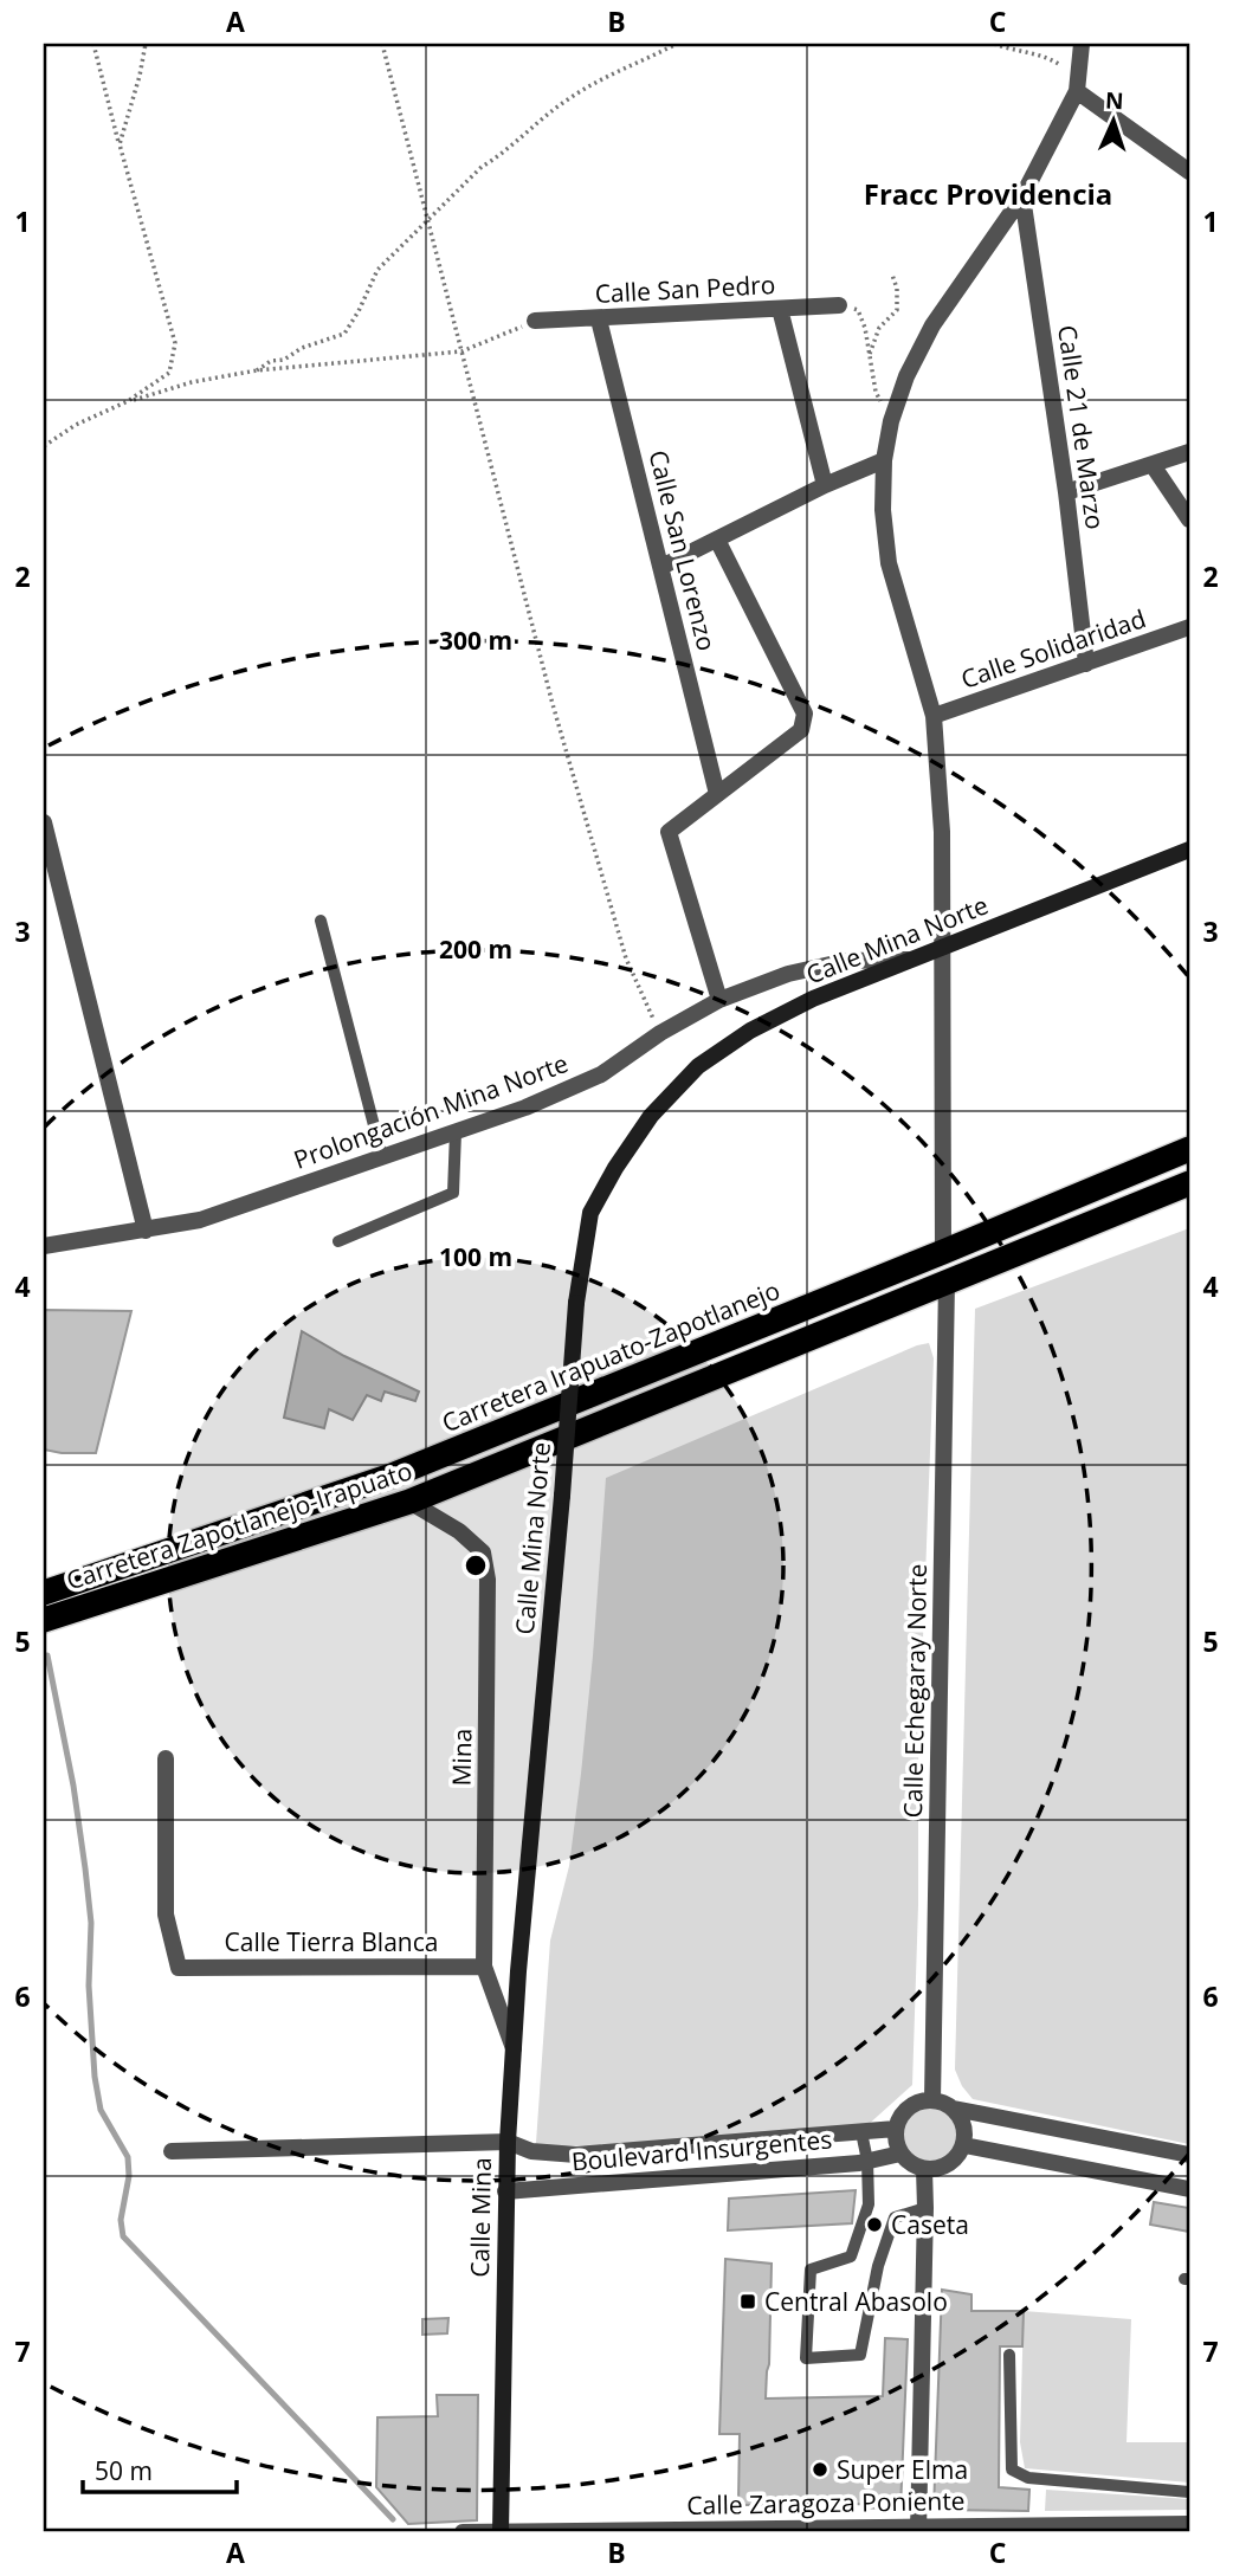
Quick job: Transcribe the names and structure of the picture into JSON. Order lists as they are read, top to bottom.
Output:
{
  "streets": {
    "highway": ["Carretera Irapuato-Zapotlanejo", "Carretera Zapotlanejo-Irapuato"],
    "street": [
      "Calle San Pedro",
      "Calle 21 de Marzo",
      "Calle San Lorenzo",
      "Calle Solidaridad",
      "Calle Mina Norte",
      "Prolongación Mina Norte",
      "Calle Echegaray Norte",
      "Mina",
      "Calle Tierra Blanca",
      "Boulevard Insurgentes",
      "Calle Mina",
      "Calle Zaragoza Poniente"
    ]
  },
  "crossings": [
    ["Calle San Pedro", "Calle San Lorenzo"],
    ["Calle 21 de Marzo", "Calle Solidaridad"],
    ["Calle Mina Norte", "Prolongación Mina Norte"],
    ["Calle Mina Norte", "Mina"],
    ["Calle Mina Norte", "Boulevard Insurgentes"],
    ["Calle Mina Norte", "Calle Mina"],
    ["Carretera Zapotlanejo-Irapuato", "Calle Echegaray Norte"],
    ["Carretera Zapotlanejo-Irapuato", "Mina"],
    ["Calle Echegaray Norte", "Boulevard Insurgentes"],
    ["Mina", "Calle Tierra Blanca"],
    ["Boulevard Insurgentes", "Calle Mina"],
    ["Calle Mina", "Calle Zaragoza Poniente"]
  ],
  "districts": ["Fracc Providencia"],
  "places": {
    "other": ["Caseta", "Super Elma"],
    "transit": ["Central Abasolo"]
  },
  "scale_bar": "50 m",
  "north": "top",
  "grid": {
    "columns": ["A", "B", "C"],
    "rows": [
      "1",
      "2",
      "3",
      "4",
      "5",
      "6",
      "7"
    ]
  },
  "rings": ["300 m", "200 m", "100 m"]
}
